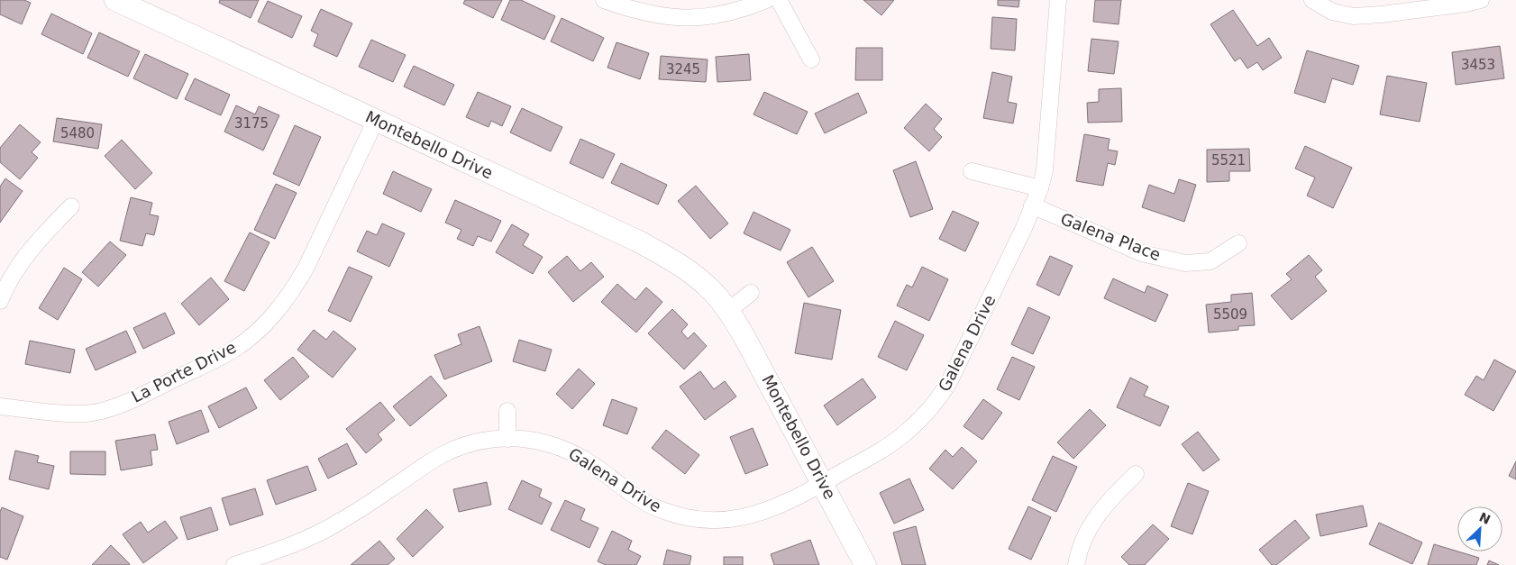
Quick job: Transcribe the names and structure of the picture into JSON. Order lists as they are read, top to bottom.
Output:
{
  "streets": {
    "street": [
      "Montebello Drive",
      "Galena Place",
      "Galena Drive",
      "La Porte Drive"
    ]
  },
  "crossings": [
    ["Montebello Drive", "Galena Drive"],
    ["Montebello Drive", "La Porte Drive"],
    ["Galena Place", "Galena Drive"]
  ],
  "house_numbers": [
    "3453",
    "3245",
    "3175",
    "5480",
    "5521",
    "5509"
  ],
  "north": "top right"
}
